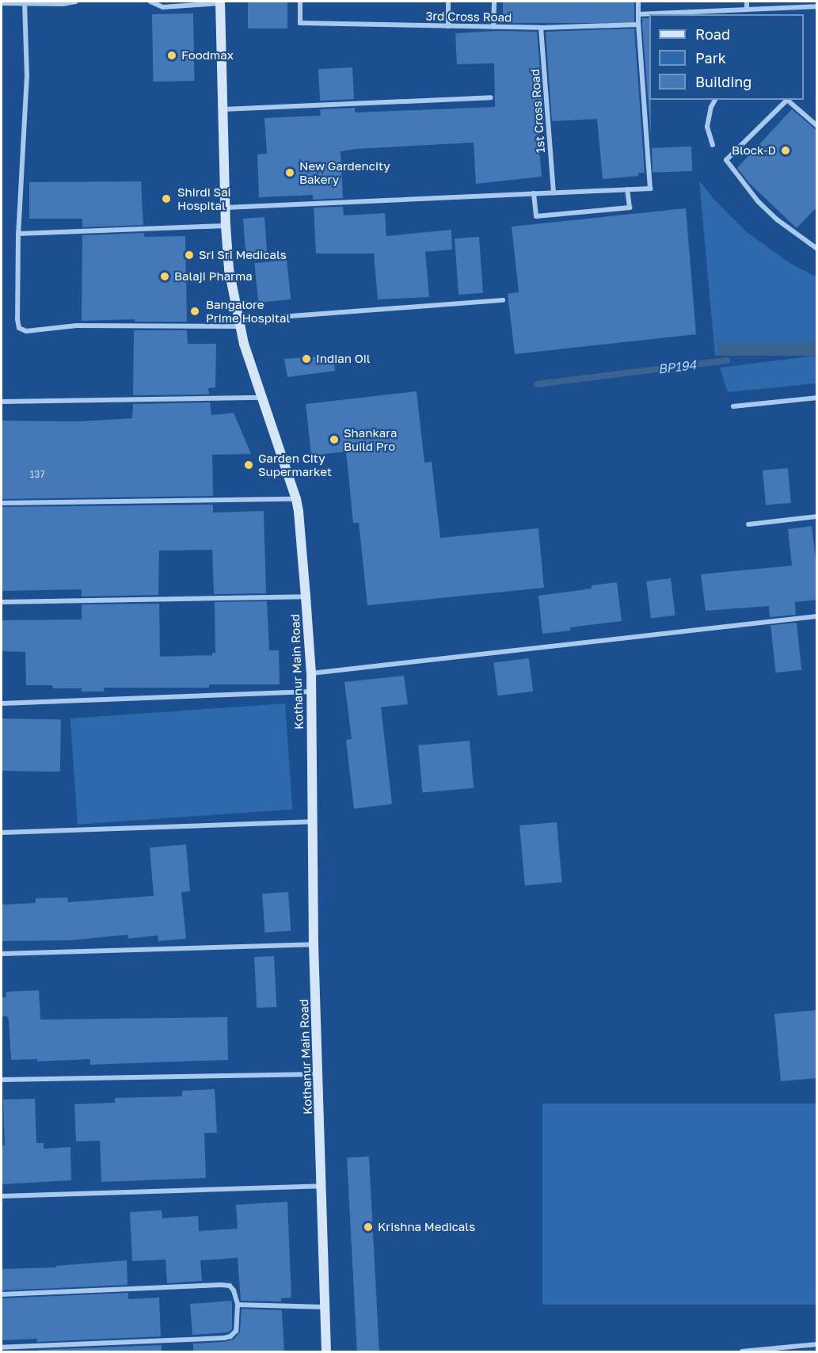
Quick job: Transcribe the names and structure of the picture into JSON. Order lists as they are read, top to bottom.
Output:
{
  "streets": {
    "main road": ["Kothanur Main Road"],
    "street": ["3rd Cross Road", "1st Cross Road"]
  },
  "crossings": [
    ["3rd Cross Road", "1st Cross Road"]
  ],
  "water": ["BP194"],
  "places": [
    "Foodmax",
    "Block-D",
    "New Gardencity Bakery",
    "Shirdi Sai Hospital",
    "Sri Sri Medicals",
    "Balaji Pharma",
    "Bangalore Prime Hospital",
    "Indian Oil",
    "Shankara Build Pro",
    "Garden City Supermarket",
    "Krishna Medicals"
  ],
  "house_numbers": ["137"],
  "legend": ["Road", "Park", "Building"]
}
